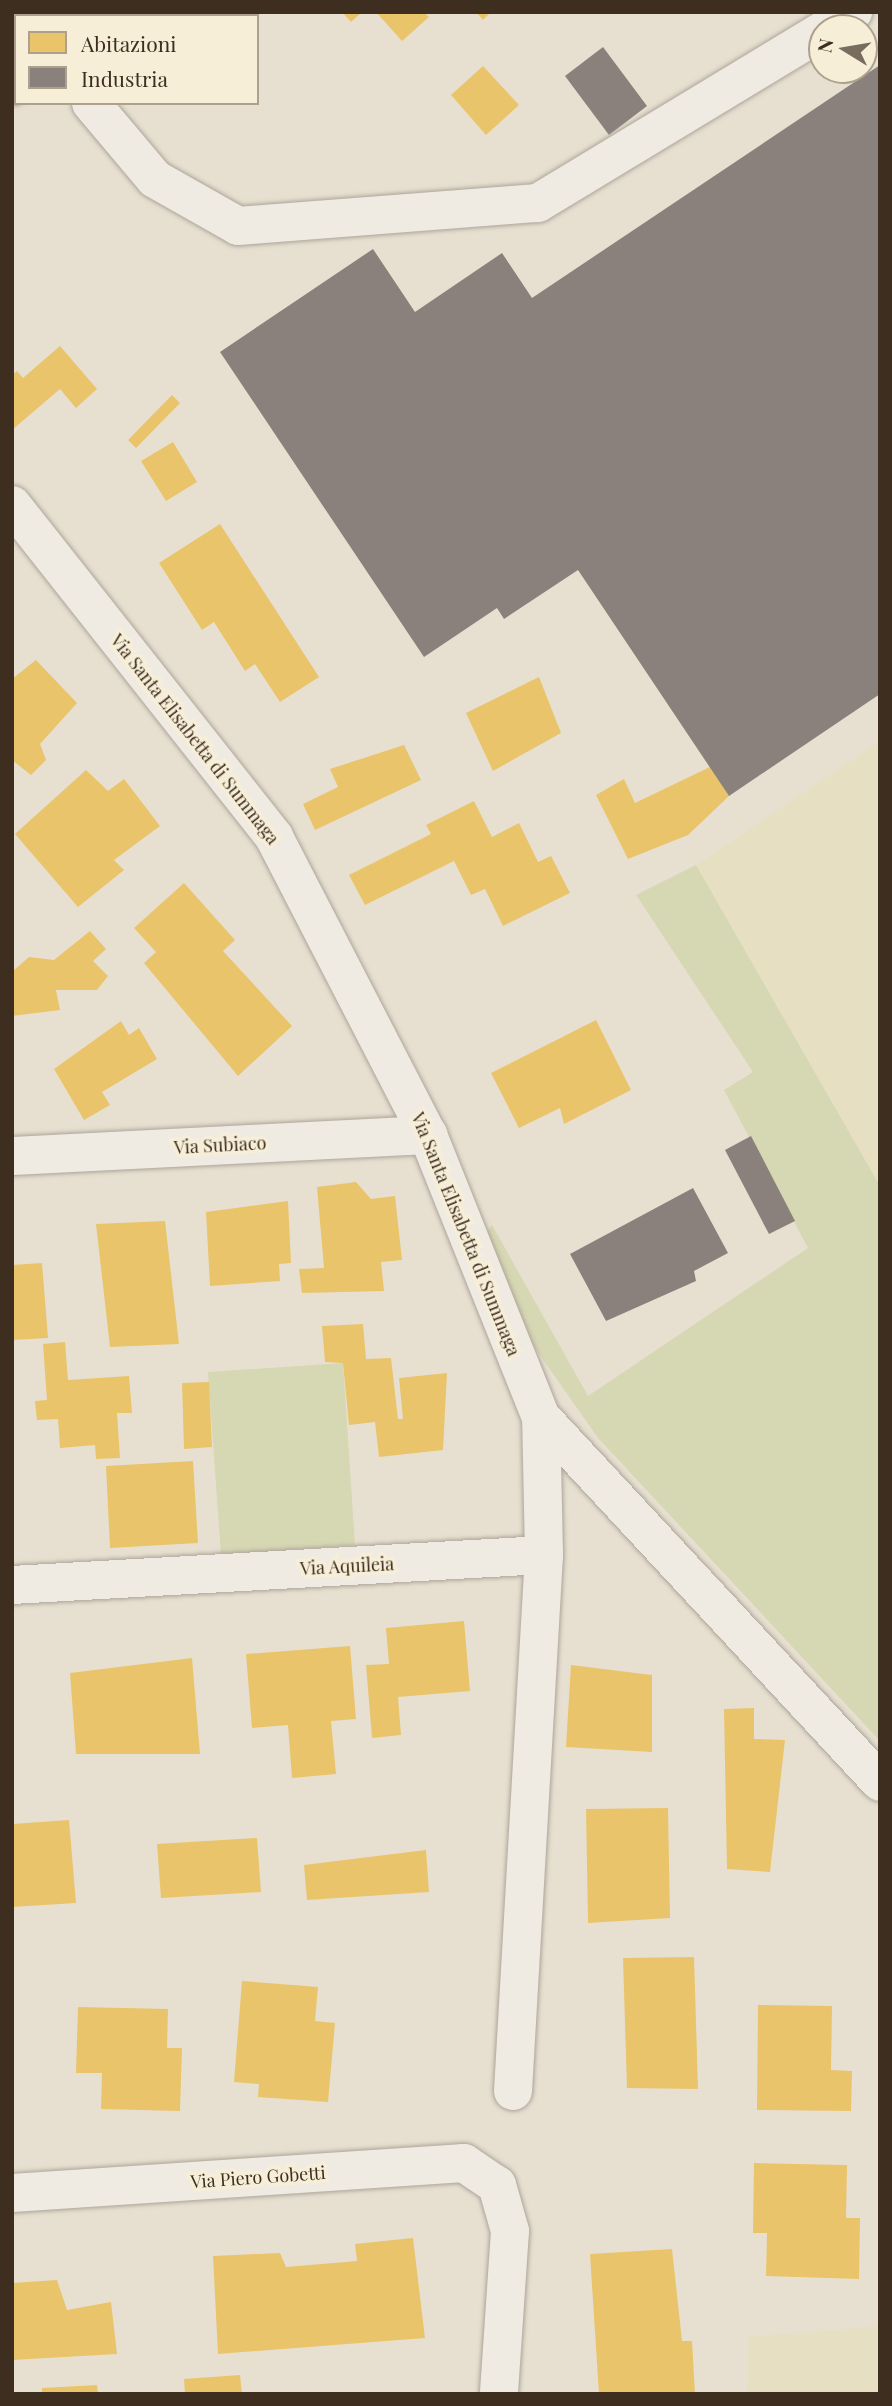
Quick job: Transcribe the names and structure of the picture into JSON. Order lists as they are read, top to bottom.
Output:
{
  "streets": {
    "street": [
      "Via Santa Elisabetta di Summaga",
      "Via Subiaco",
      "Via Aquileia",
      "Via Piero Gobetti"
    ]
  },
  "crossings": [
    ["Via Santa Elisabetta di Summaga", "Via Subiaco"]
  ],
  "legend": ["Abitazioni", "Industria"],
  "north": "left"
}
